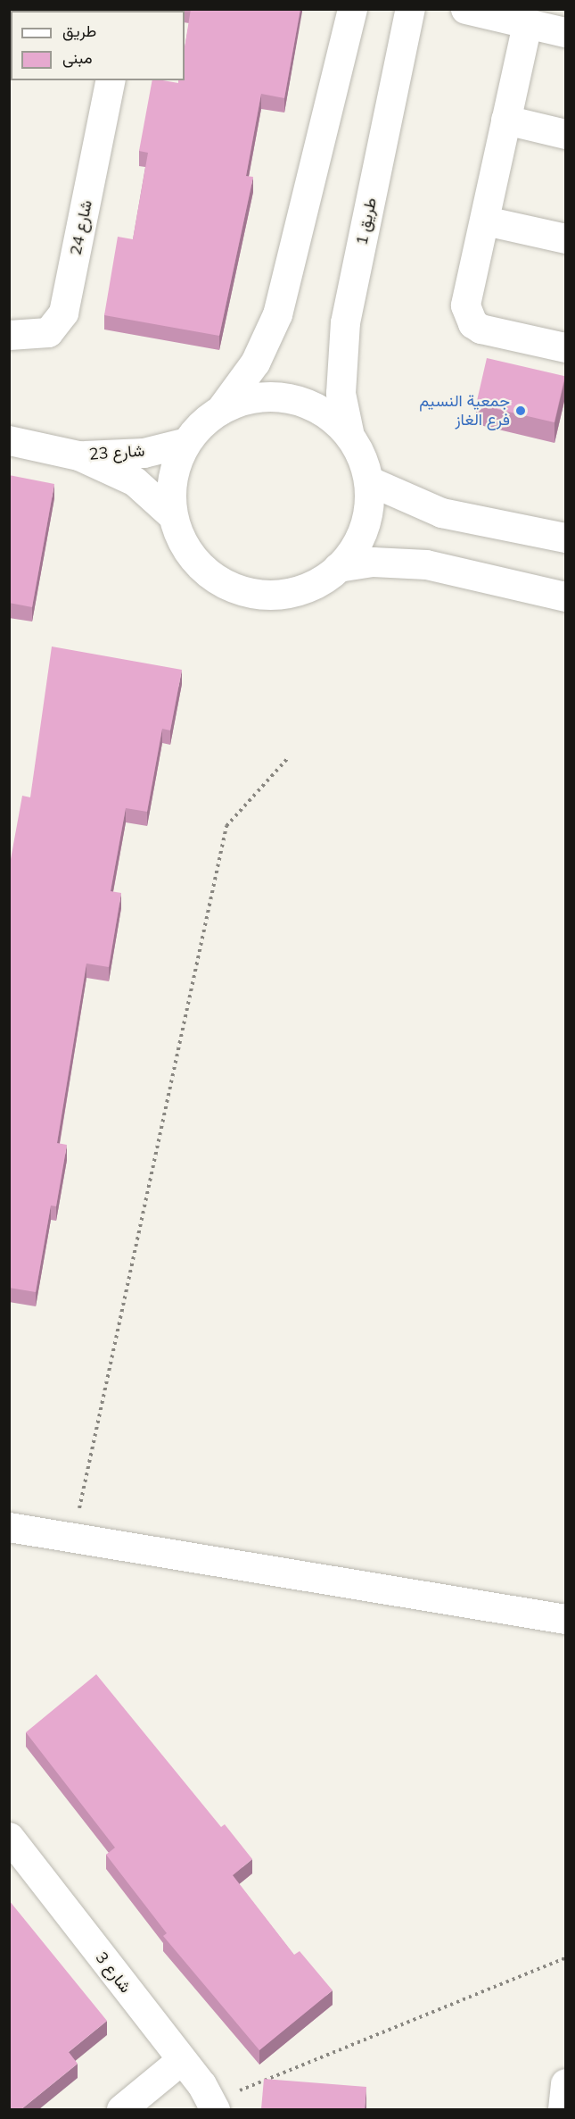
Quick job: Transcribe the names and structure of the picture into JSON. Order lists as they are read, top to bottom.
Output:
{
  "streets": {
    "street": [
      "طريق 1",
      "شارع 24",
      "شارع 23",
      "شارع 3"
    ]
  },
  "places": ["جمعية النسيم فرع الغاز"],
  "legend": ["طريق", "مبنى"]
}
